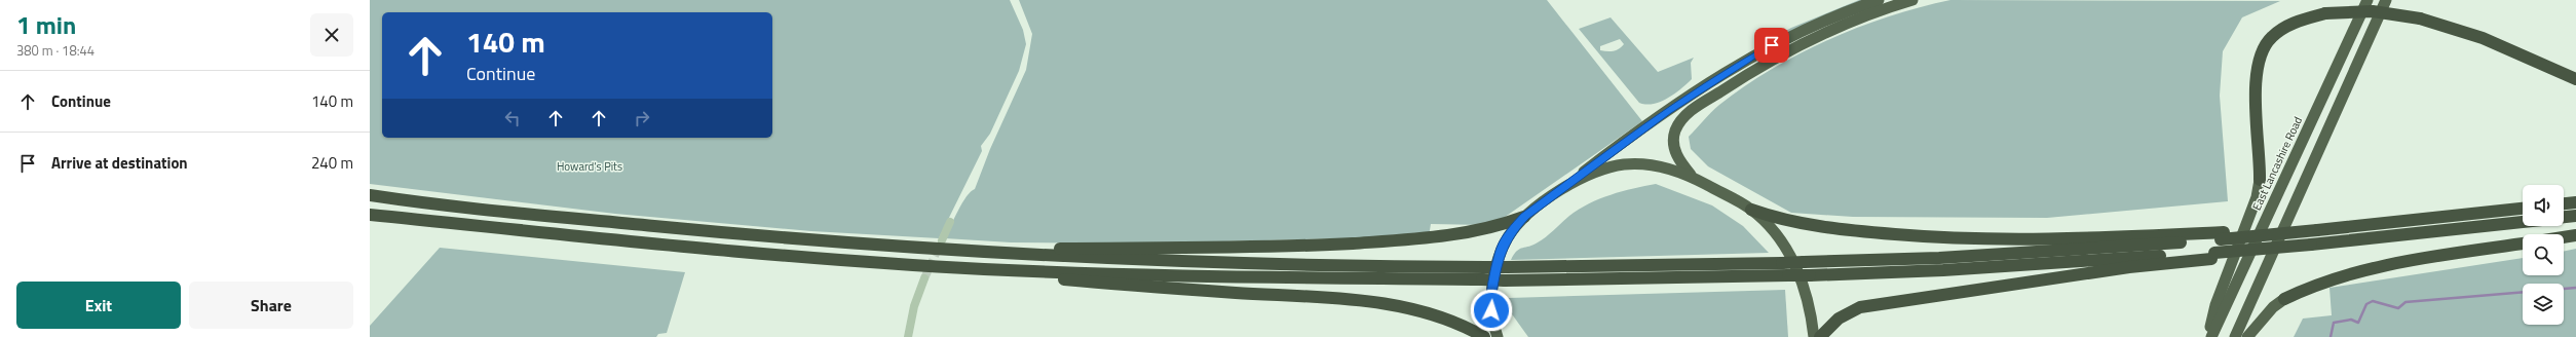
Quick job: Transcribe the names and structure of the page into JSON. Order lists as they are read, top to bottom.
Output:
{
  "streets": {
    "highway": ["East Lancashire Road"]
  },
  "parks": ["Howard's Pits"],
  "page": {
    "heading": ["1 min", "380 m · 18:44"],
    "turn": ["140 m", "Continue"],
    "list": [
      {
        "name": "Continue",
        "value": "140 m"
      },
      {
        "name": "Arrive at destination",
        "value": "240 m"
      }
    ],
    "buttons": ["Exit", "Share"]
  }
}
